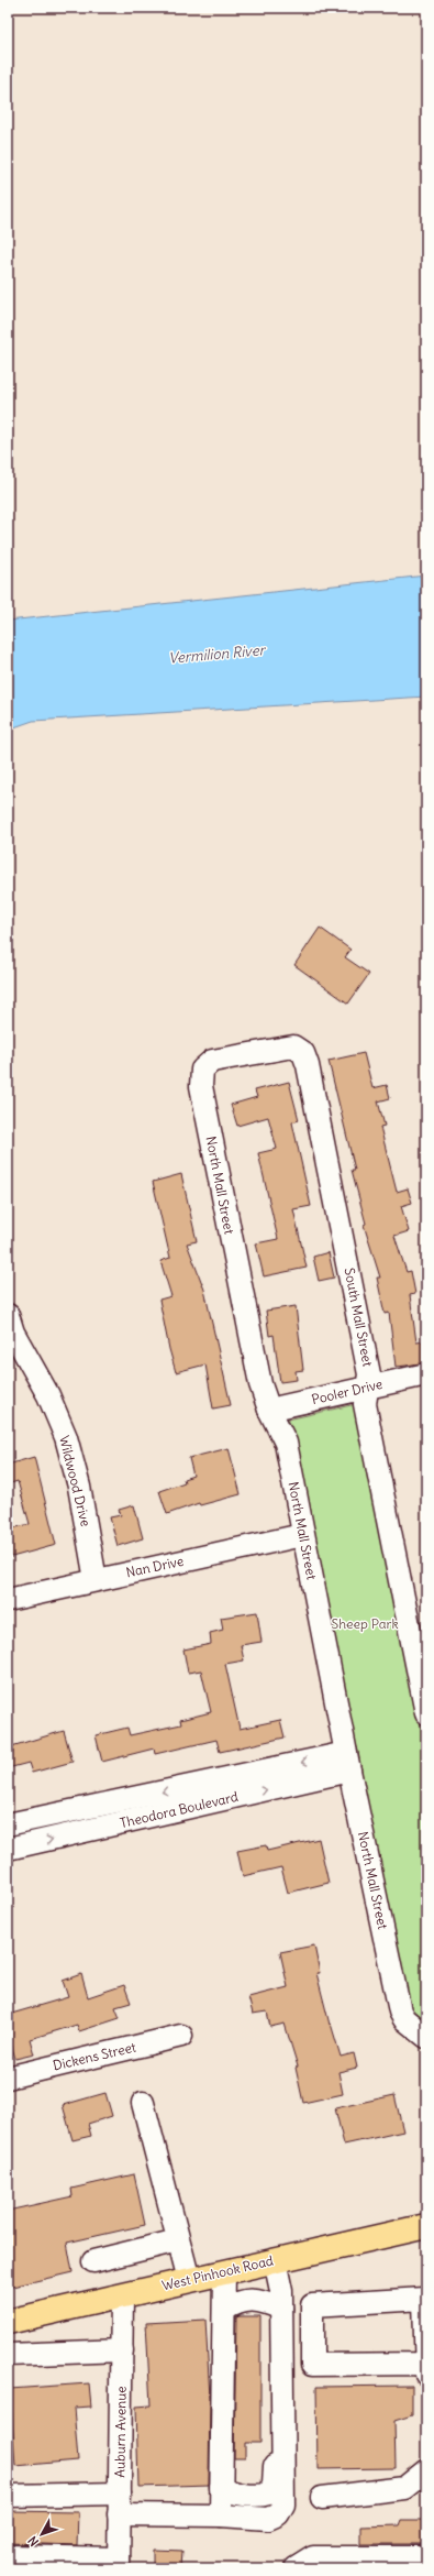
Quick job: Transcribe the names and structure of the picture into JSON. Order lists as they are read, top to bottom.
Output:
{
  "streets": {
    "main road": ["West Pinhook Road"],
    "street": [
      "North Mall Street",
      "South Mall Street",
      "Pooler Drive",
      "Wildwood Drive",
      "Nan Drive",
      "Theodora Boulevard",
      "Dickens Street",
      "Auburn Avenue"
    ]
  },
  "crossings": [
    ["North Mall Street", "South Mall Street"],
    ["North Mall Street", "Pooler Drive"],
    ["North Mall Street", "Nan Drive"],
    ["North Mall Street", "Theodora Boulevard"],
    ["South Mall Street", "Pooler Drive"],
    ["Wildwood Drive", "Nan Drive"],
    ["West Pinhook Road", "Auburn Avenue"]
  ],
  "water": ["Vermilion River"],
  "parks": ["Sheep Park"],
  "north": "bottom left"
}
